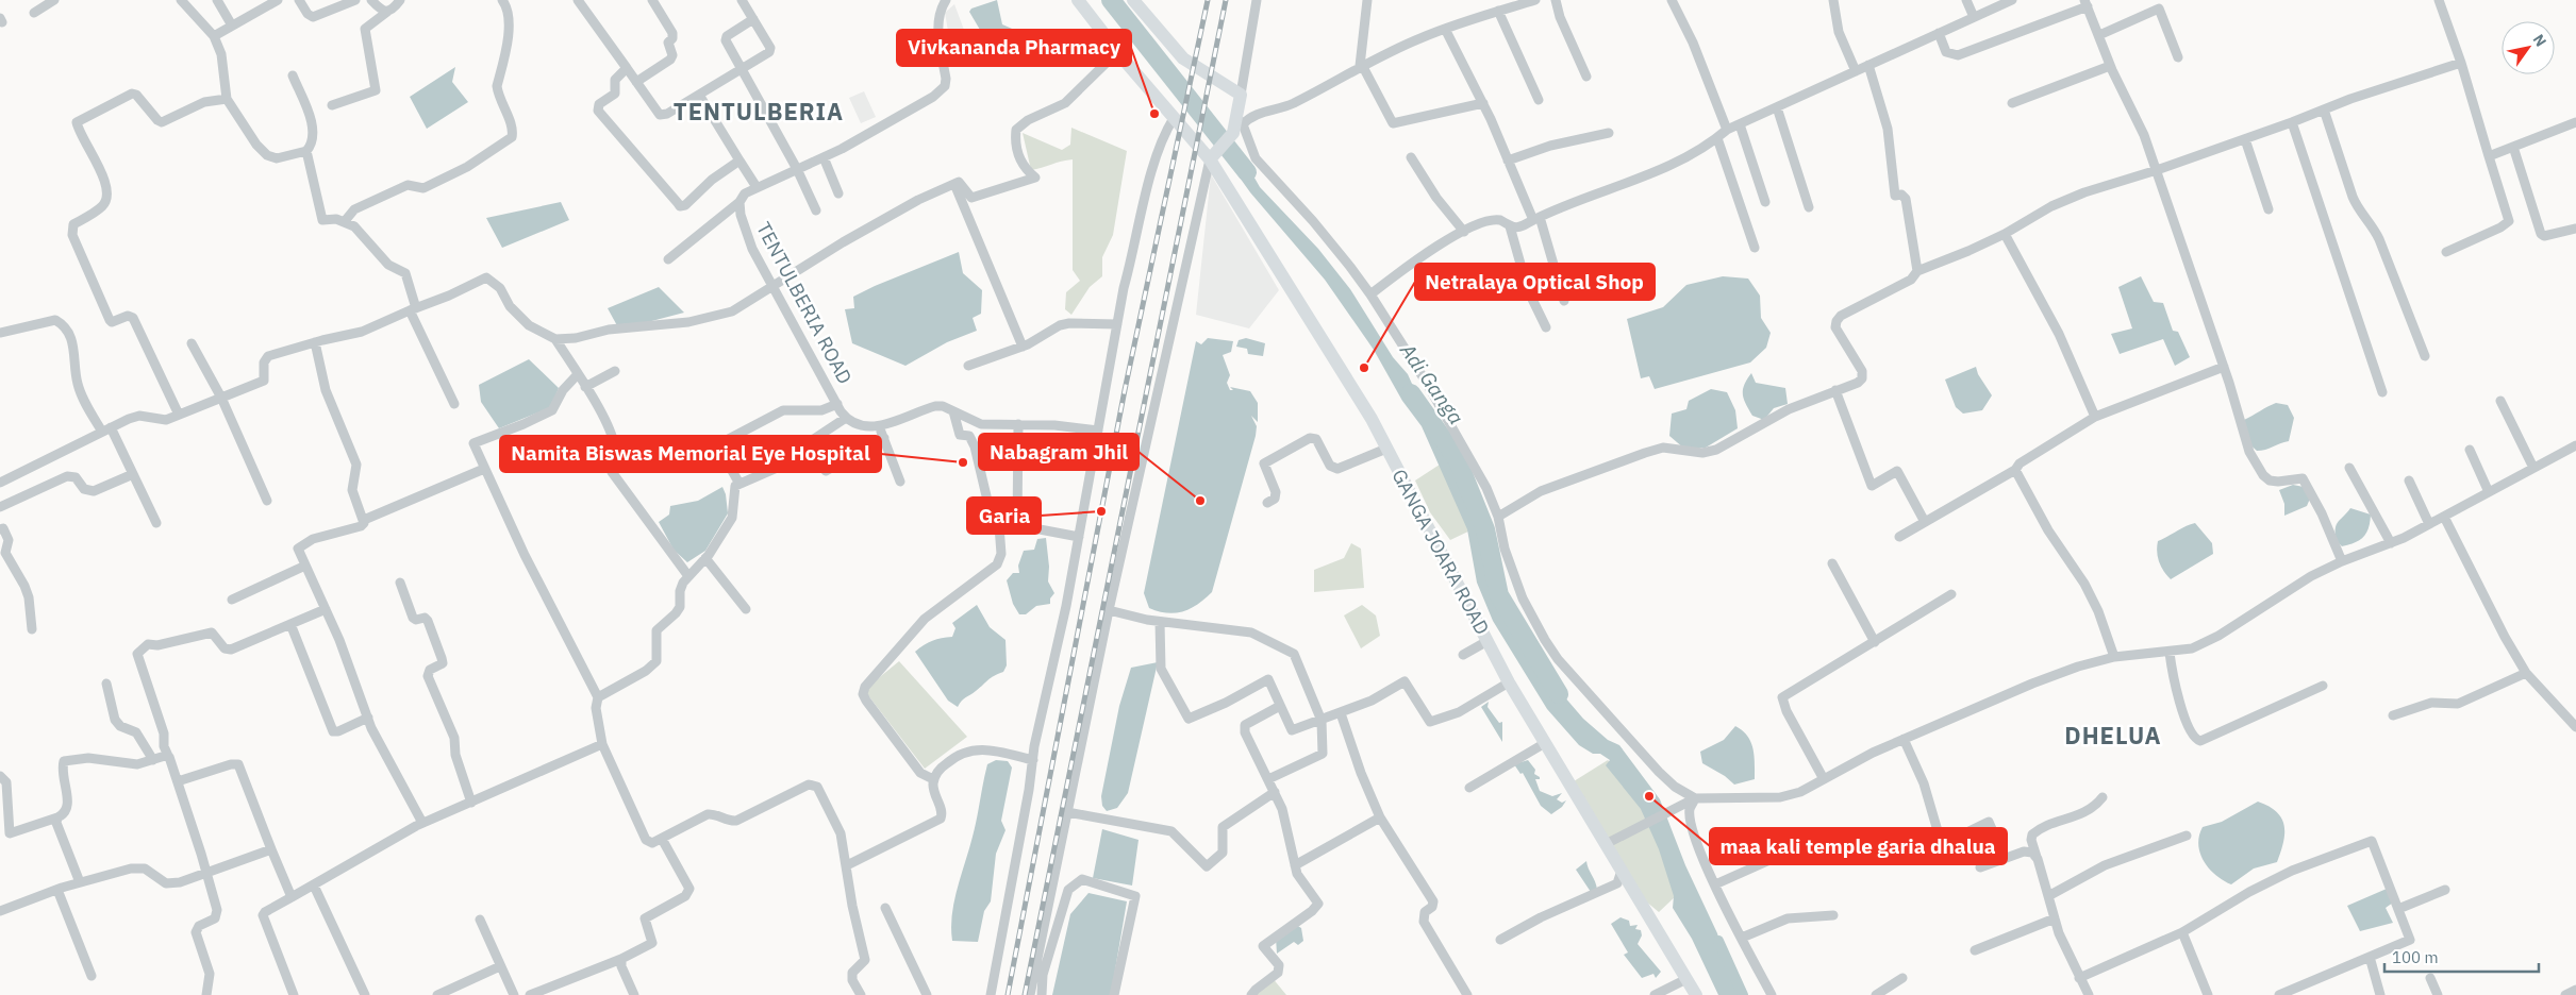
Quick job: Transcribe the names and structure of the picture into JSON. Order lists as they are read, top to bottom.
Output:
{
  "streets": {
    "main road": ["GANGA JOARA ROAD"],
    "street": ["TENTULBERIA ROAD"]
  },
  "districts": ["TENTULBERIA", "DHELUA"],
  "water": ["Adi Ganga"],
  "places": [
    "Vivkananda Pharmacy",
    "Netralaya Optical Shop",
    "Namita Biswas Memorial Eye Hospital",
    "Nabagram Jhil",
    "Garia",
    "maa kali temple garia dhalua"
  ],
  "scale_bar": "100 m",
  "north": "top right"
}
